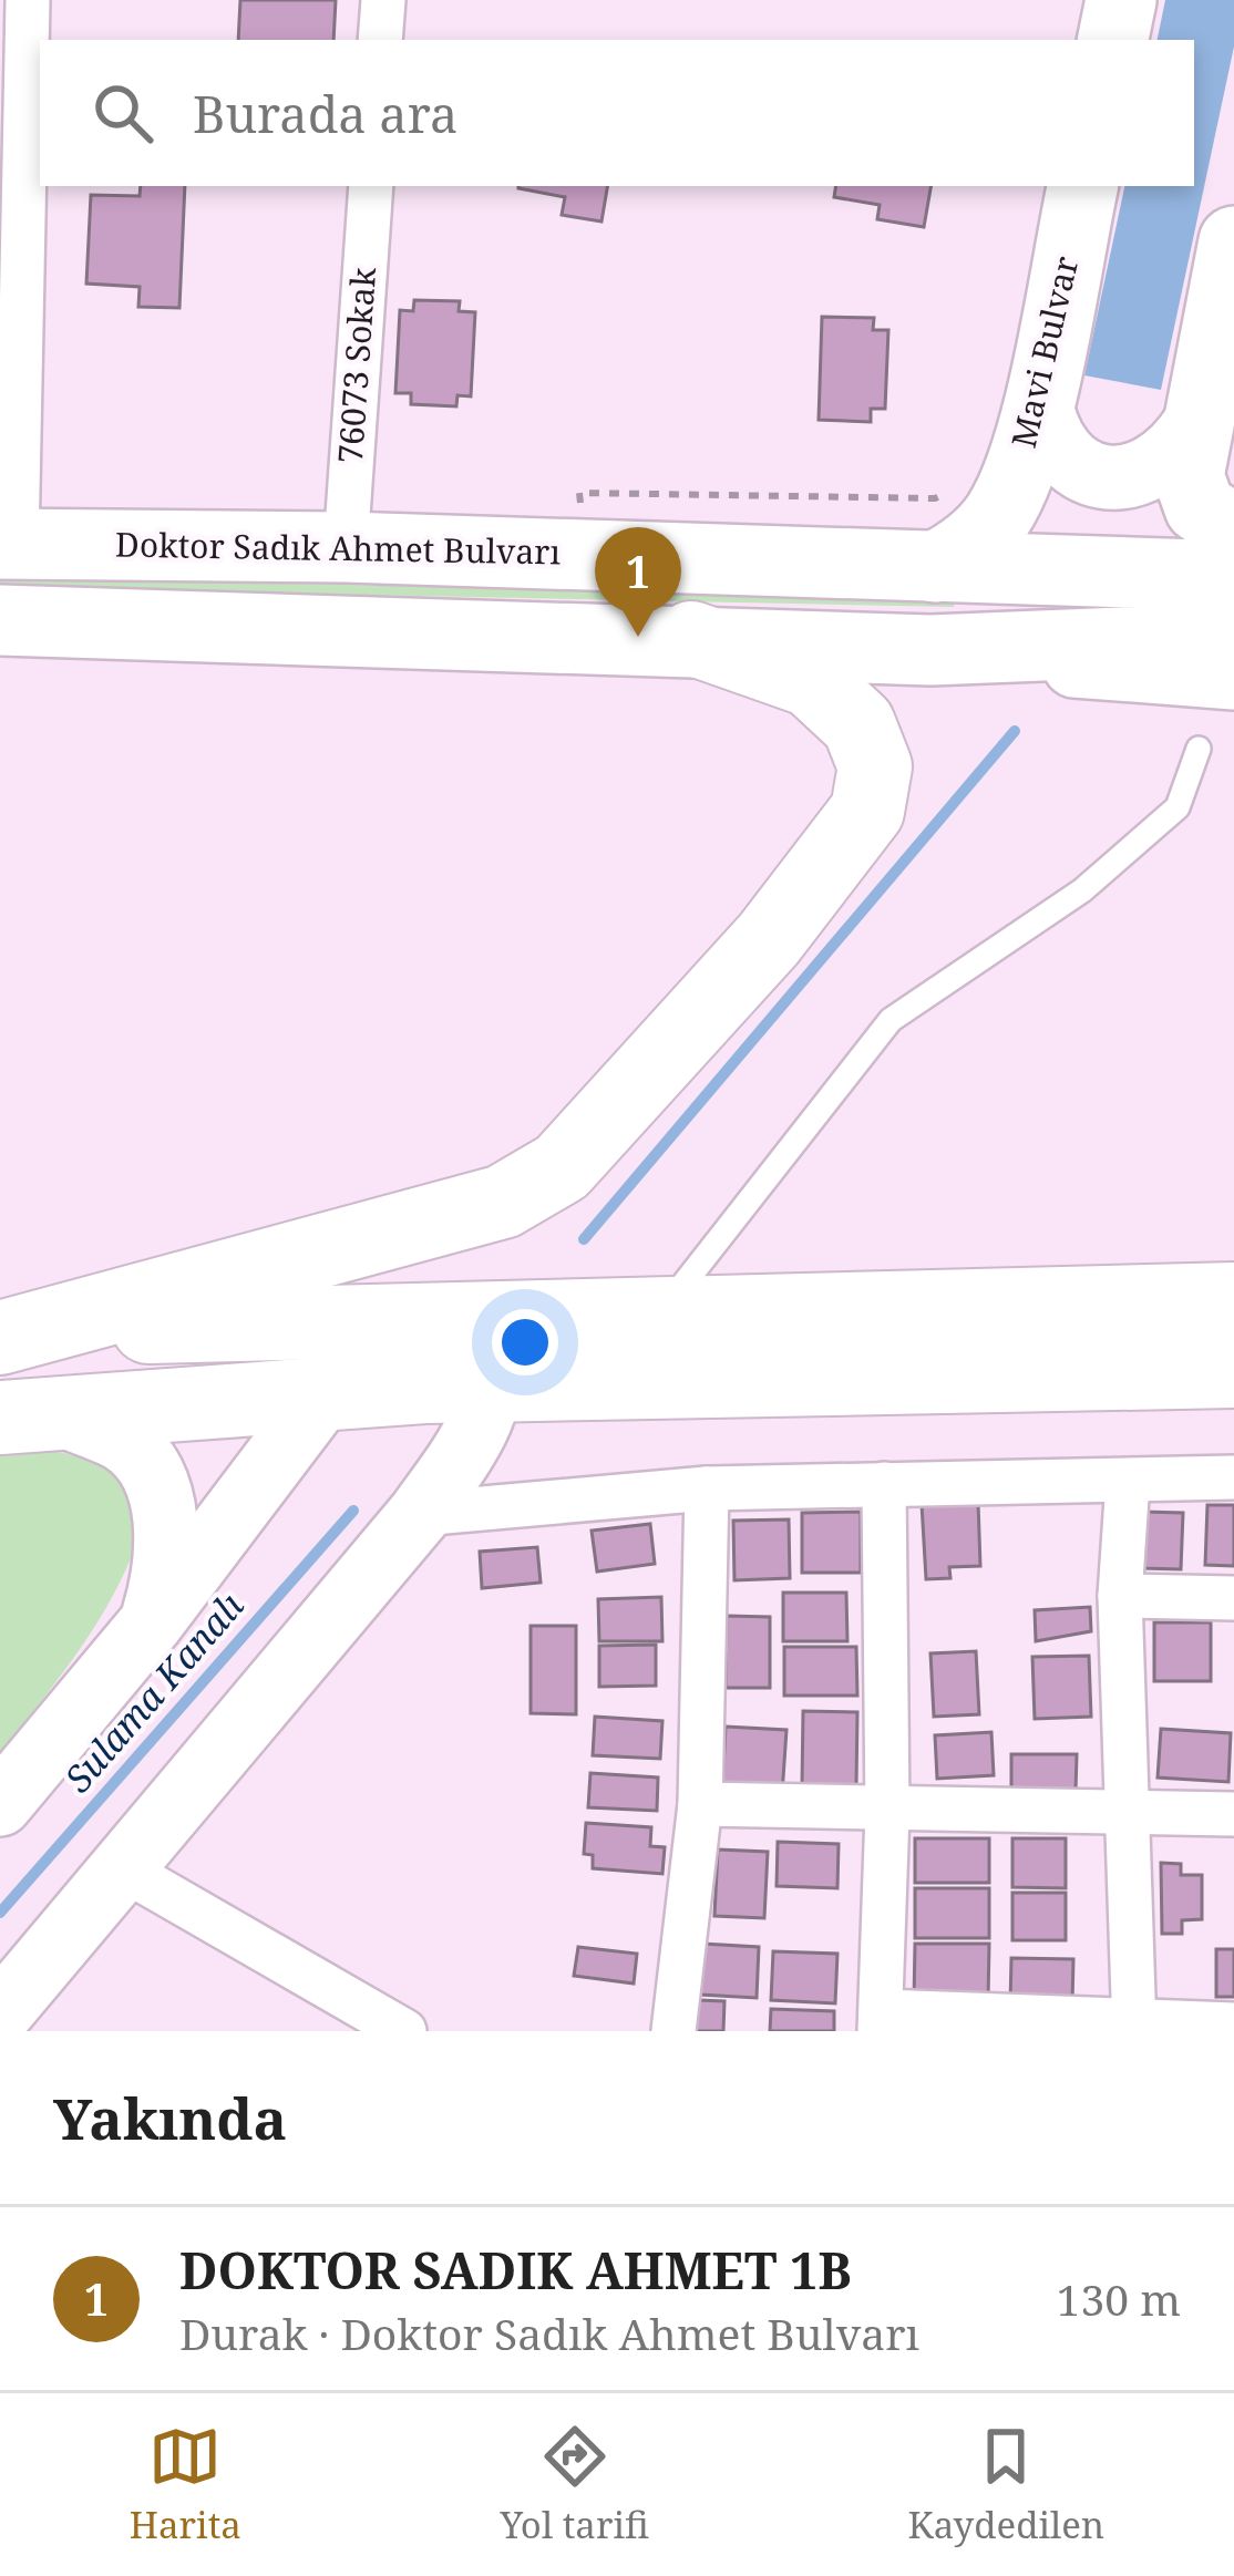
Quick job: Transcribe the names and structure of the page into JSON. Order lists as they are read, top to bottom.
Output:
{
  "streets": {
    "main road": ["Mavi Bulvar", "Doktor Sadık Ahmet Bulvarı"],
    "street": ["76073 Sokak"]
  },
  "crossings": [
    ["Mavi Bulvar", "Doktor Sadık Ahmet Bulvarı"],
    ["76073 Sokak", "Doktor Sadık Ahmet Bulvarı"]
  ],
  "water": ["Sulama Kanalı"],
  "page": {
    "search": "Burada ara",
    "pins": "1",
    "heading": "Yakında",
    "list": [
      {
        "mark": "1",
        "name": "DOKTOR SADIK AHMET 1B",
        "note": "Durak · Doktor Sadık Ahmet Bulvarı",
        "value": "130 m"
      }
    ],
    "nav": ["Harita", "Yol tarifi", "Kaydedilen"]
  }
}
